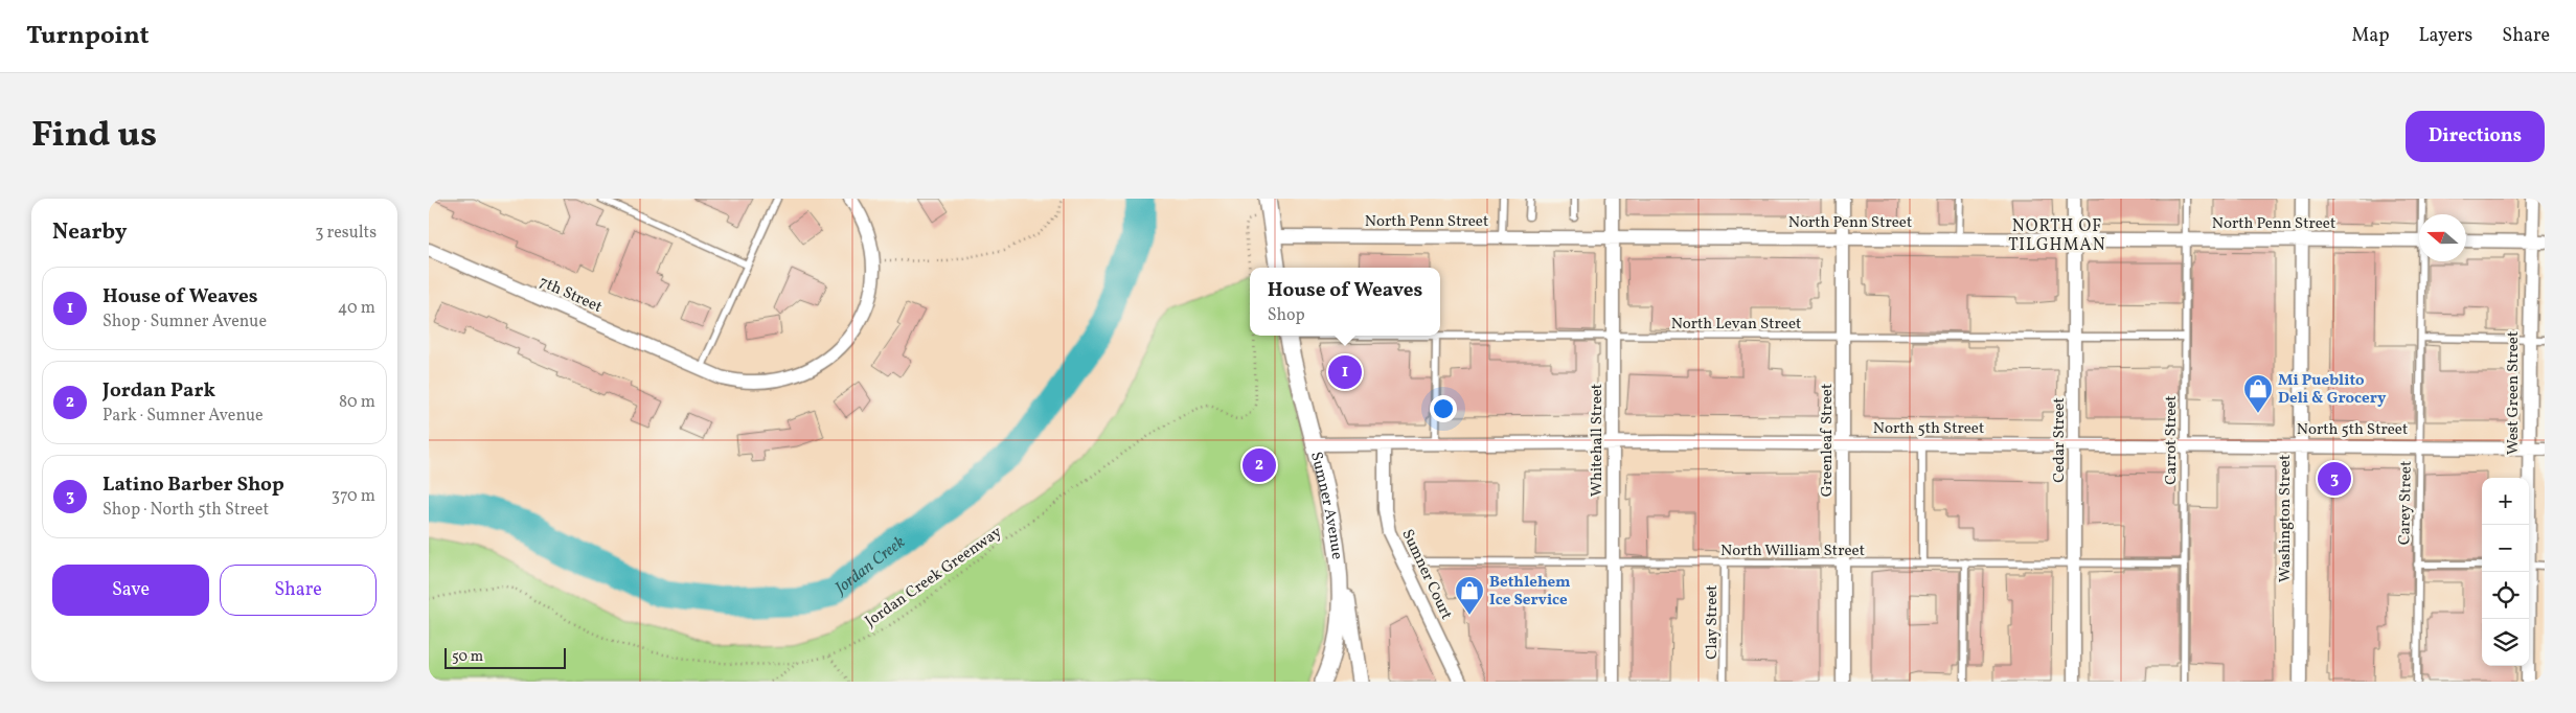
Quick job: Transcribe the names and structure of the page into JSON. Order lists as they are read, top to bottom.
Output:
{
  "streets": {
    "street": [
      "North Penn Street",
      "7th Street",
      "West Green Street",
      "North 5th Street",
      "Whitehall Street",
      "Greenleaf Street",
      "Cedar Street",
      "Sumner Avenue",
      "Washington Street",
      "Sumner Court"
    ],
    "lane": [
      "North Levan Street",
      "Carrot Street",
      "Carey Street",
      "North William Street",
      "Clay Street"
    ],
    "path": ["Jordan Creek Greenway"]
  },
  "crossings": [
    ["North Penn Street", "Whitehall Street"],
    ["North Penn Street", "Greenleaf Street"],
    ["North Penn Street", "Cedar Street"],
    ["North Penn Street", "Carrot Street"],
    ["North Penn Street", "Washington Street"],
    ["North Levan Street", "Whitehall Street"],
    ["North Levan Street", "Greenleaf Street"],
    ["North Levan Street", "Cedar Street"],
    ["North Levan Street", "Carrot Street"],
    ["West Green Street", "North 5th Street"],
    ["North 5th Street", "Whitehall Street"],
    ["North 5th Street", "Greenleaf Street"],
    ["North 5th Street", "Cedar Street"],
    ["North 5th Street", "Carrot Street"],
    ["North 5th Street", "Carey Street"],
    ["North 5th Street", "Sumner Avenue"],
    ["North 5th Street", "Washington Street"],
    ["North 5th Street", "Sumner Court"],
    ["Whitehall Street", "North William Street"],
    ["Greenleaf Street", "North William Street"],
    ["Cedar Street", "North William Street"],
    ["Carrot Street", "North William Street"],
    ["North William Street", "Sumner Court"],
    ["North William Street", "Clay Street"]
  ],
  "districts": ["NORTH OF TILGHMAN"],
  "water": ["Jordan Creek"],
  "places": {
    "shop": ["Mi Pueblito Deli & Grocery", "Bethlehem Ice Service"]
  },
  "scale_bar": "50 m",
  "north": "left",
  "page": {
    "header": "Turnpoint",
    "nav": ["Map", "Layers", "Share"],
    "title": "Find us",
    "buttons": [
      "Directions",
      ["Save", "Share"]
    ],
    "heading": ["Nearby", "3 results"],
    "list": [
      {
        "mark": "1",
        "name": "House of Weaves",
        "note": "Shop · Sumner Avenue",
        "value": "40 m"
      },
      {
        "mark": "2",
        "name": "Jordan Park",
        "note": "Park · Sumner Avenue",
        "value": "80 m"
      },
      {
        "mark": "3",
        "name": "Latino Barber Shop",
        "note": "Shop · North 5th Street",
        "value": "370 m"
      }
    ],
    "popup": ["House of Weaves", "Shop"],
    "pins": ["1", "2", "3"],
    "map_buttons": ["+", "−"],
    "scale": "50 m"
  }
}
